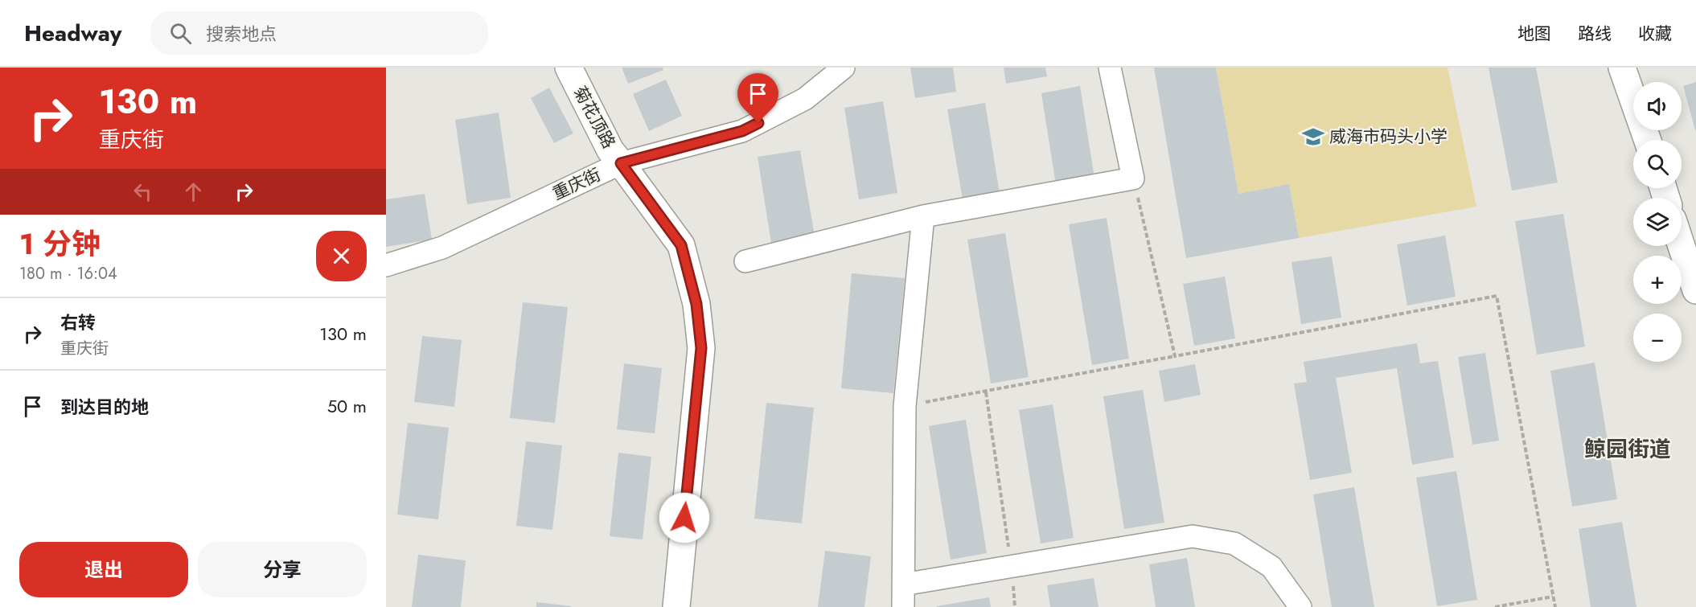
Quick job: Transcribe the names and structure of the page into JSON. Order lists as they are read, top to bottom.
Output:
{
  "streets": {
    "street": ["菊花顶路", "重庆街"]
  },
  "crossings": [
    ["菊花顶路", "重庆街"]
  ],
  "districts": ["鲸园街道"],
  "places": {
    "school or university": ["威海市码头小学"]
  },
  "page": {
    "header": "Headway",
    "search": "搜索地点",
    "nav": ["地图", "路线", "收藏"],
    "turn": ["130 m", "重庆街"],
    "map_buttons": ["+", "−"],
    "heading": ["1 分钟", "180 m · 16:04"],
    "list": [
      {
        "name": "右转",
        "note": "重庆街",
        "value": "130 m"
      },
      {
        "name": "到达目的地",
        "value": "50 m"
      }
    ],
    "buttons": ["退出", "分享"]
  }
}
